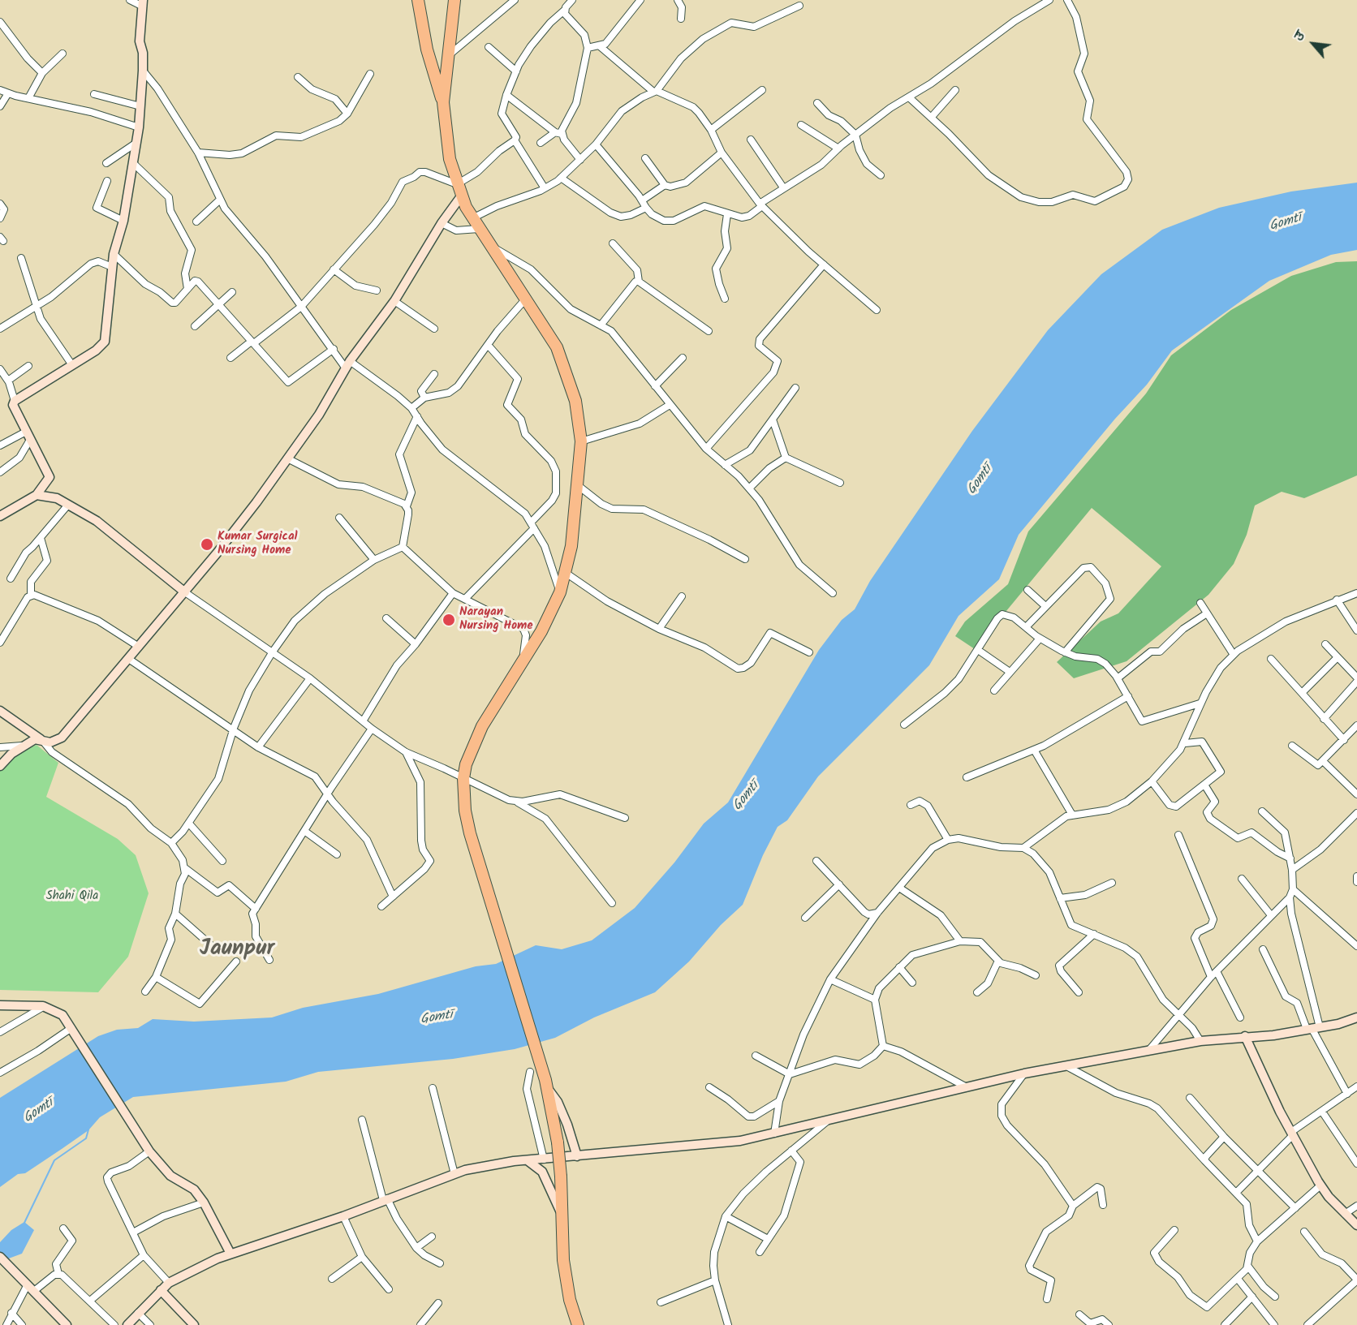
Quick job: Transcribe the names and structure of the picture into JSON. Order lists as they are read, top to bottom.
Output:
{
  "districts": ["Jaunpur"],
  "water": ["Gomtī"],
  "parks": ["Shahi Qila"],
  "places": ["Kumar Surgical Nursing Home", "Narayan Nursing Home"],
  "north": "top left"
}
